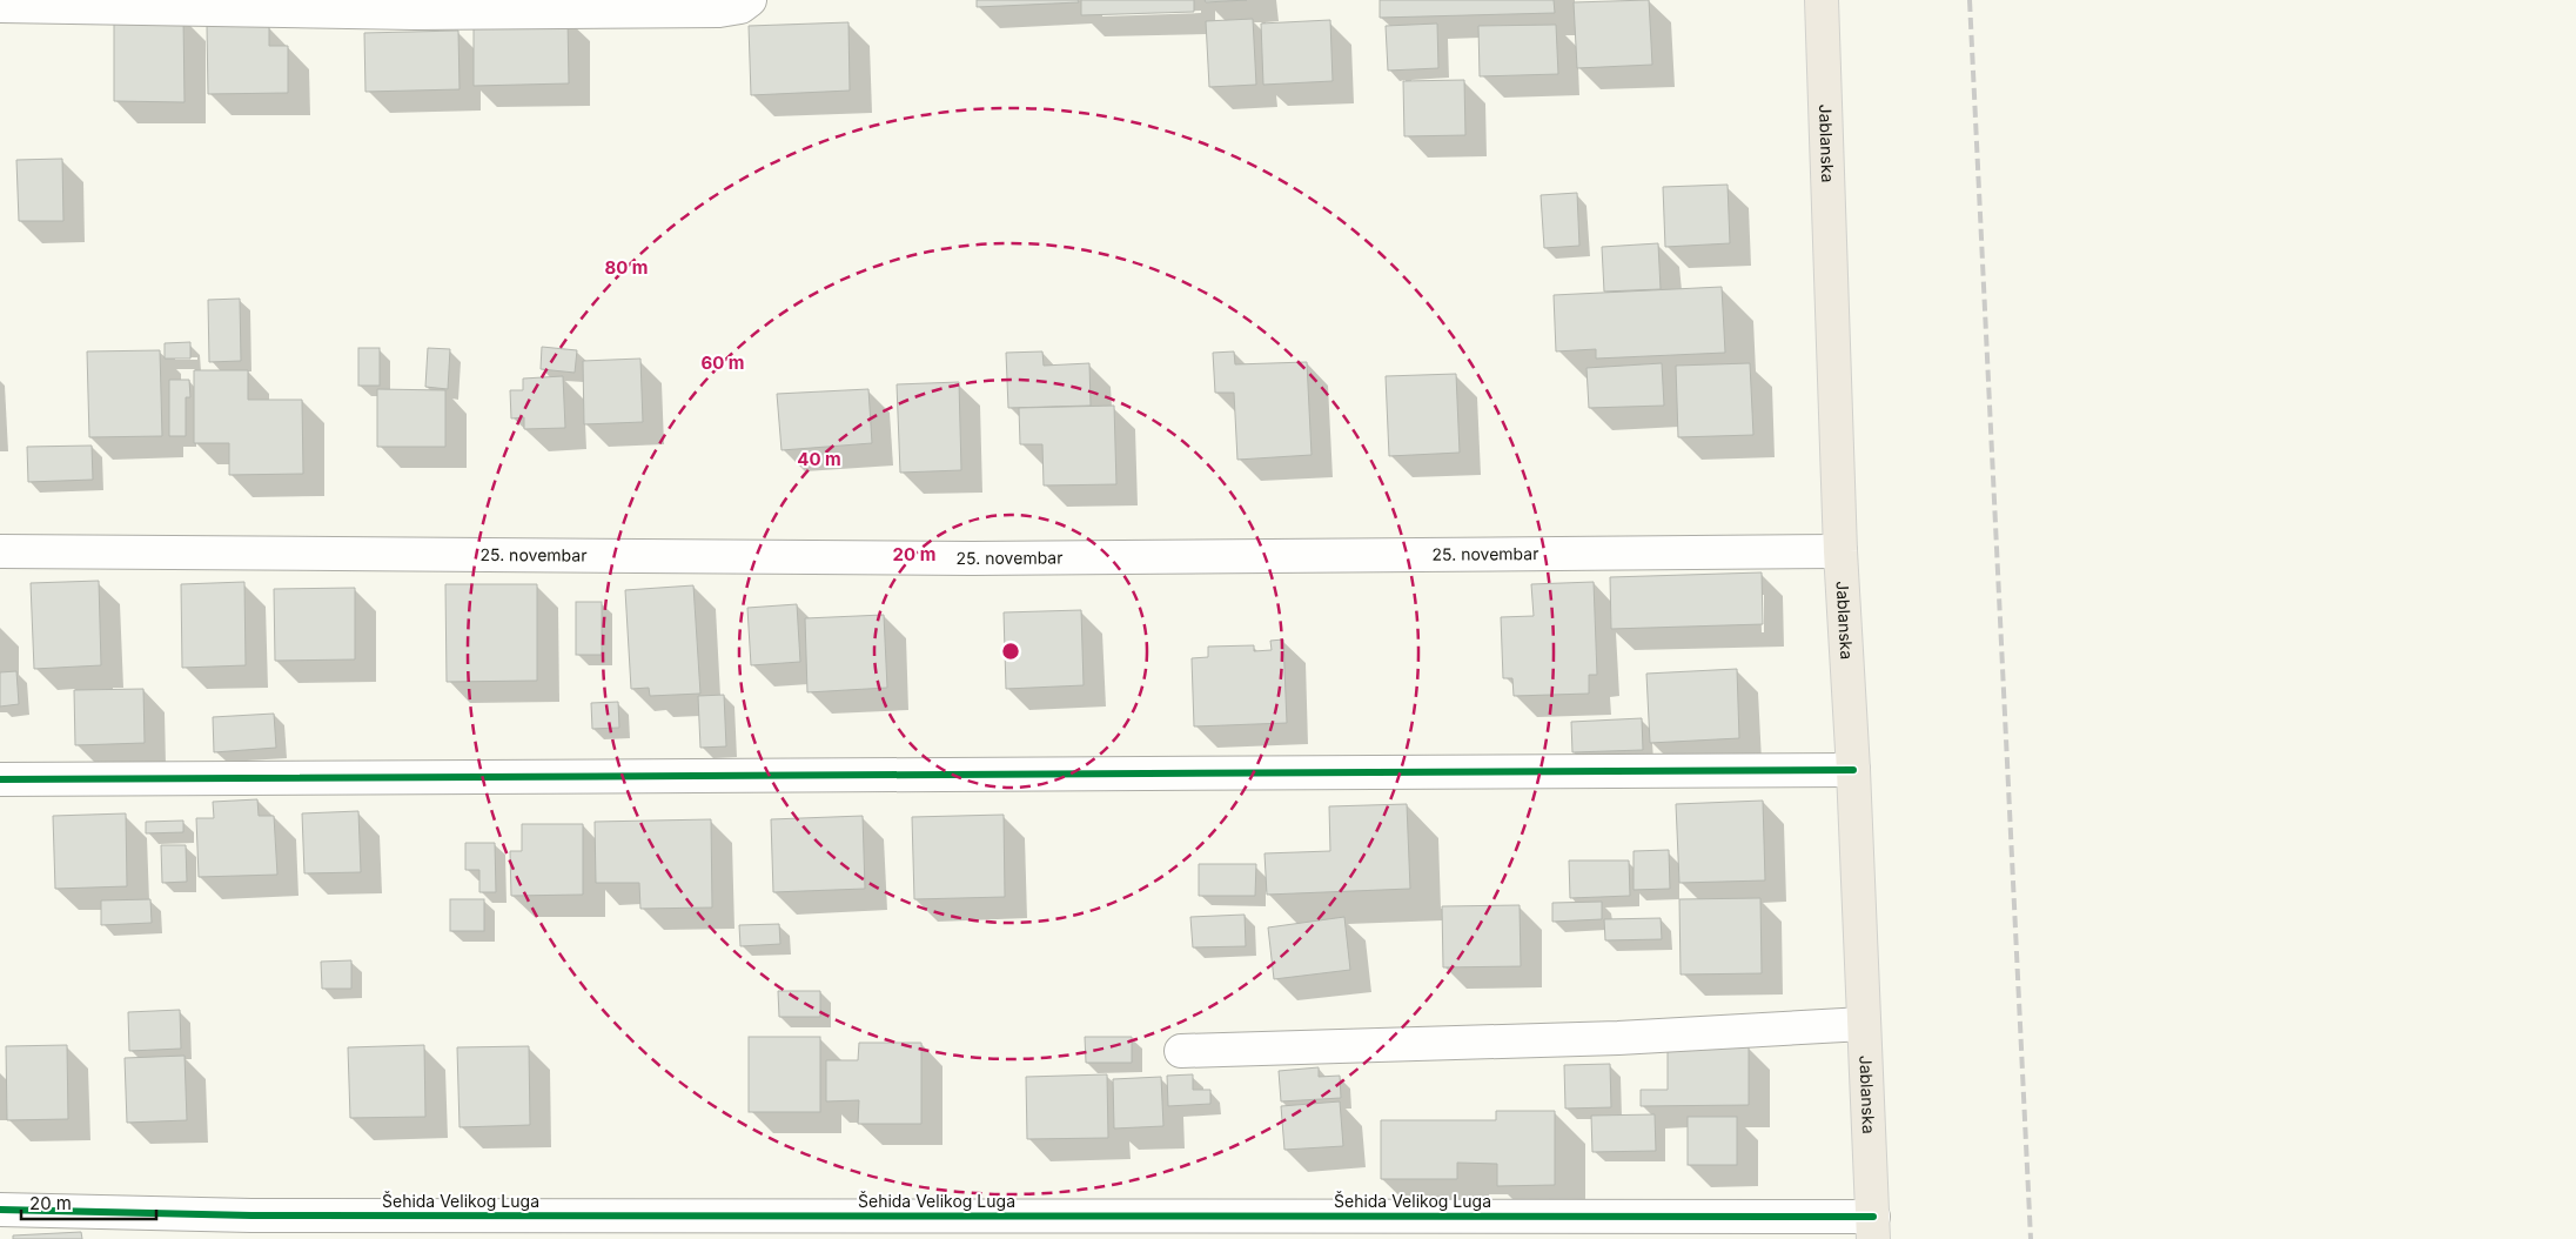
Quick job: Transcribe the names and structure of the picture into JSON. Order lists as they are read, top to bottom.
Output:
{
  "streets": {
    "main road": ["Jablanska"],
    "street": ["25. novembar", "Šehida Velikog Luga"]
  },
  "crossings": [
    ["Jablanska", "25. novembar"],
    ["Jablanska", "Šehida Velikog Luga"]
  ],
  "scale_bar": "20 m",
  "rings": [
    "80 m",
    "60 m",
    "40 m",
    "20 m"
  ]
}
